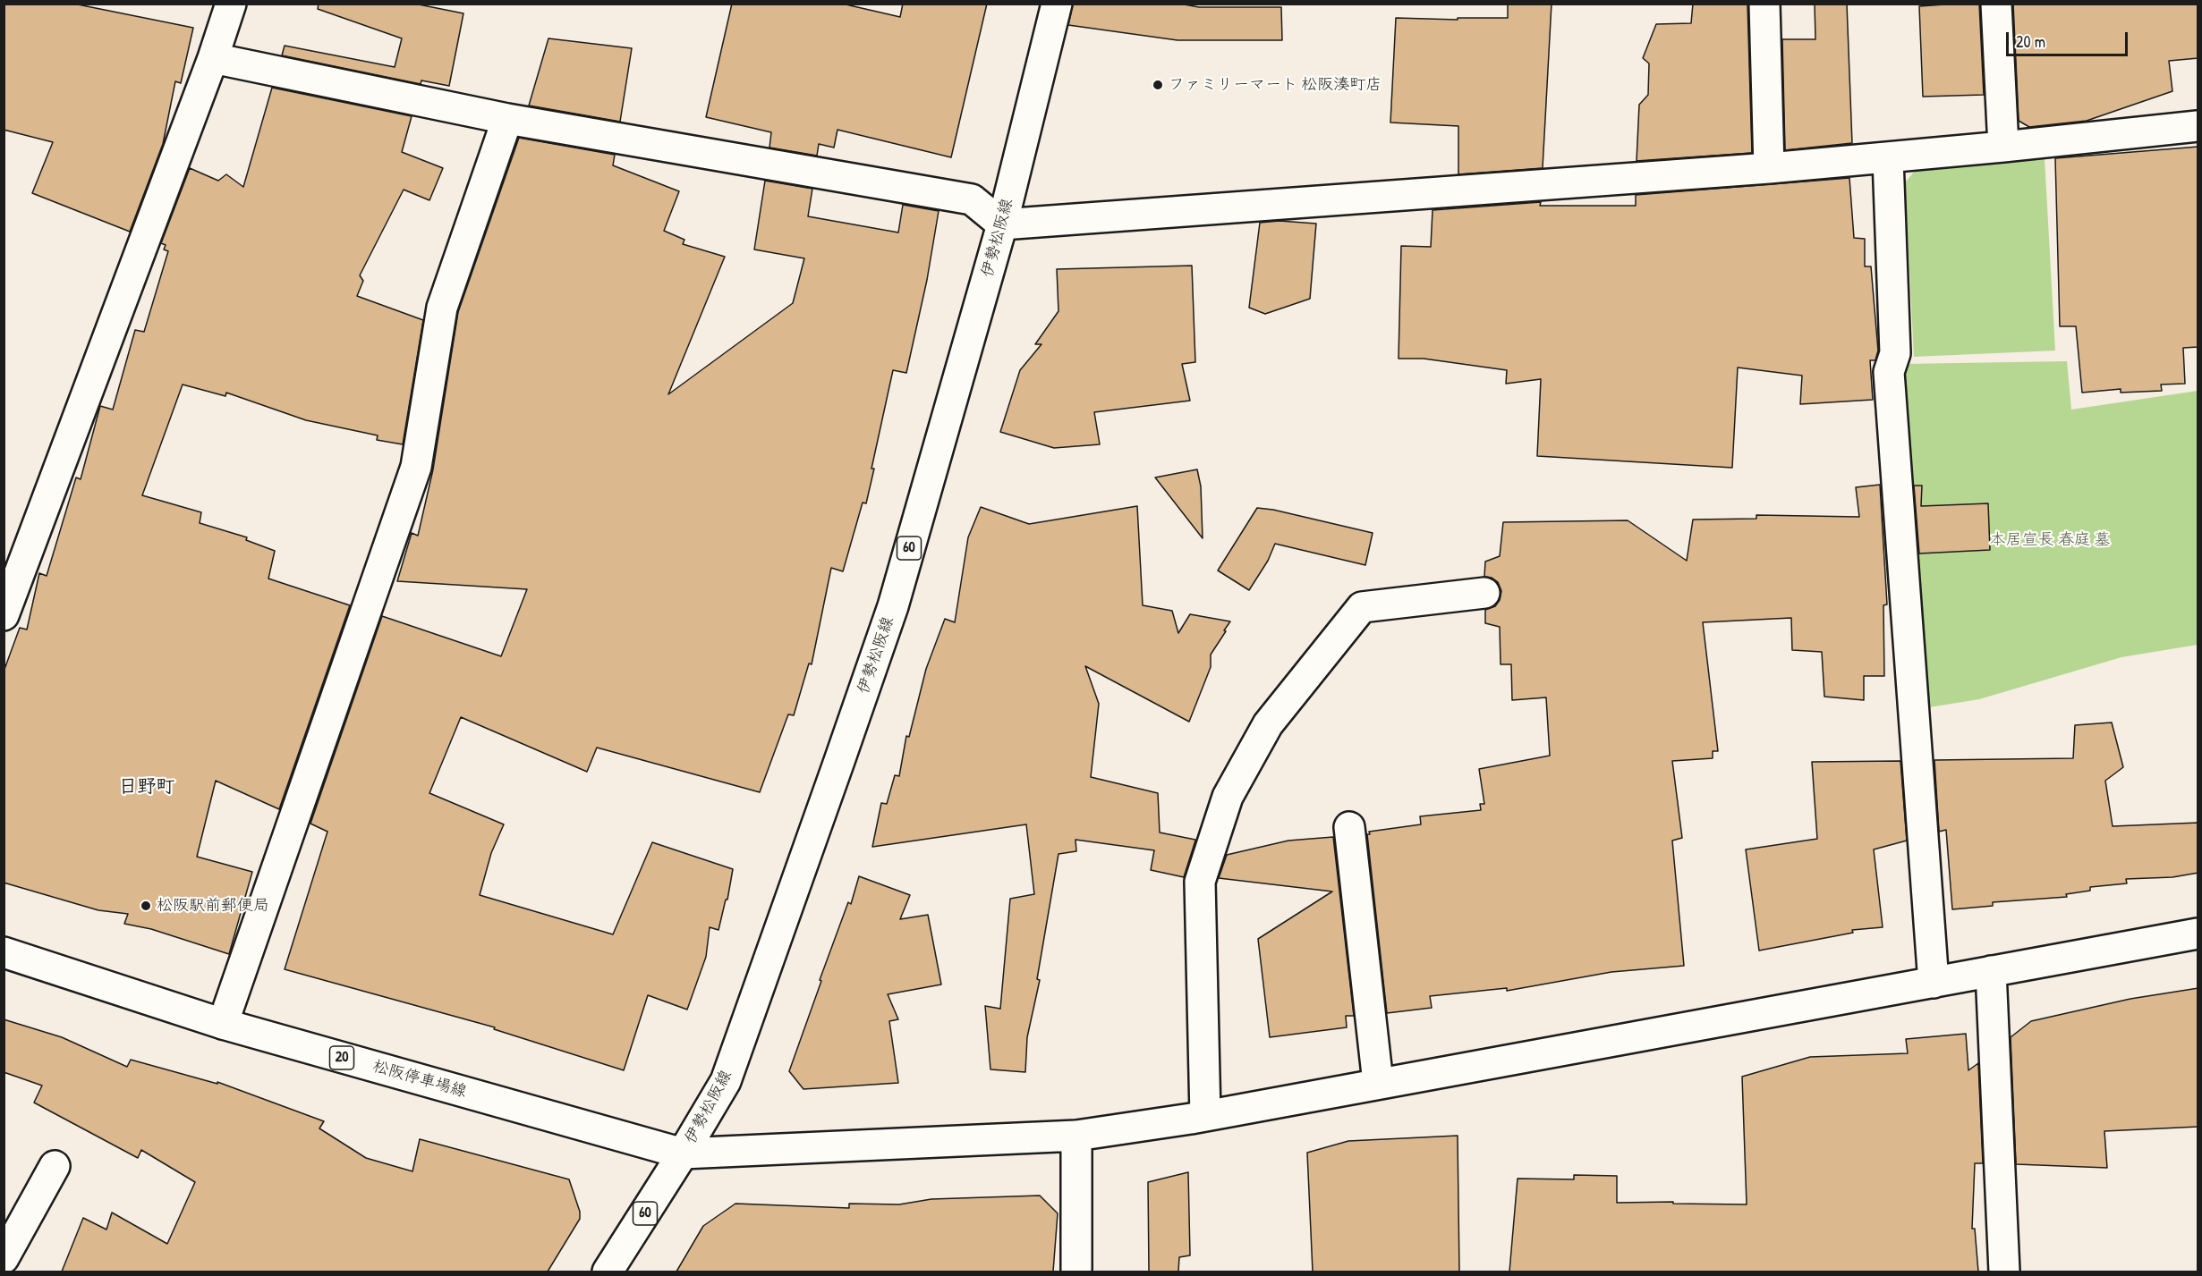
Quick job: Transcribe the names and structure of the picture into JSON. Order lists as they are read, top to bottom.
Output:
{
  "streets": {
    "street": [
      "伊勢松阪線",
      "60",
      "20",
      "松阪停車場線"
    ]
  },
  "crossings": [
    ["伊勢松阪線", "松阪停車場線"]
  ],
  "districts": ["日野町"],
  "parks": ["本居宣長 春庭 墓"],
  "places": ["ファミリーマート 松阪湊町店", "松阪駅前郵便局"],
  "scale_bar": "20 m"
}
